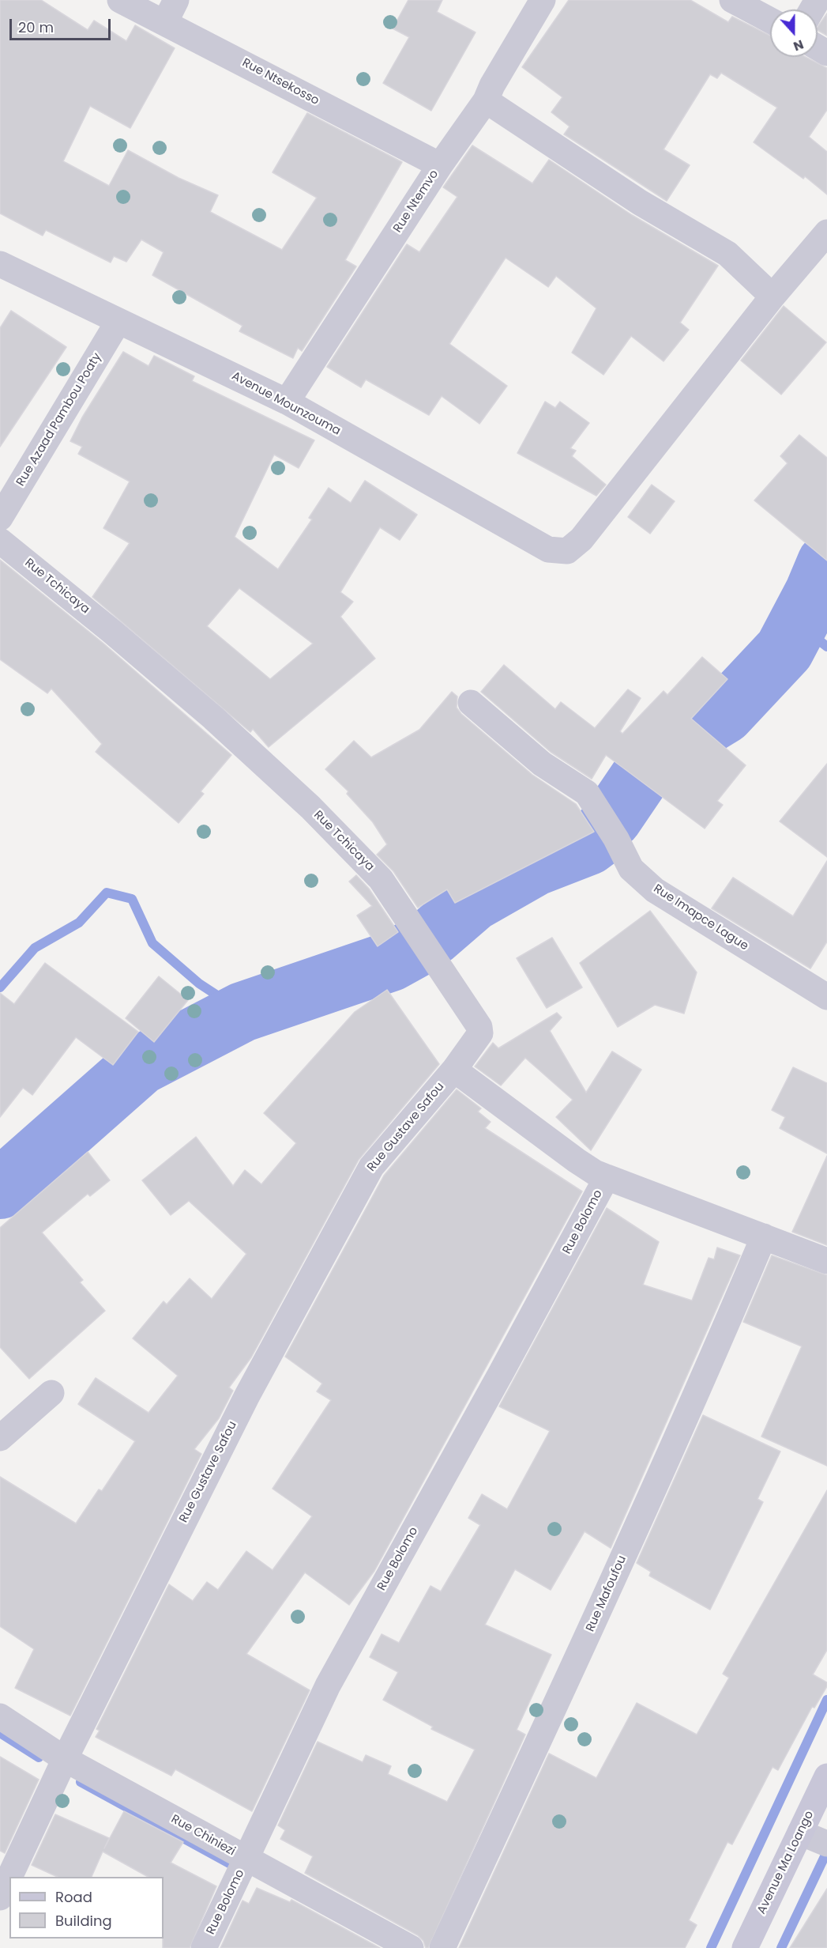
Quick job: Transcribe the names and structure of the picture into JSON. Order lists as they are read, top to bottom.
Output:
{
  "streets": {
    "main road": ["Avenue Ma Loango"],
    "street": [
      "Rue Ntsekosso",
      "Rue Ntemvo",
      "Avenue Mounzouma",
      "Rue Azaad Pambou Poaty",
      "Rue Tchicaya",
      "Rue Imapce Lague",
      "Rue Gustave Safou",
      "Rue Bolomo",
      "Rue Mafoufou",
      "Rue Chiniezi"
    ]
  },
  "crossings": [
    ["Rue Ntsekosso", "Rue Ntemvo"],
    ["Rue Ntemvo", "Avenue Mounzouma"],
    ["Avenue Mounzouma", "Rue Azaad Pambou Poaty"],
    ["Rue Tchicaya", "Rue Gustave Safou"],
    ["Rue Gustave Safou", "Rue Chiniezi"],
    ["Rue Bolomo", "Rue Mafoufou"],
    ["Rue Bolomo", "Rue Chiniezi"]
  ],
  "legend": ["Road", "Building"],
  "scale_bar": "20 m",
  "north": "bottom"
}
